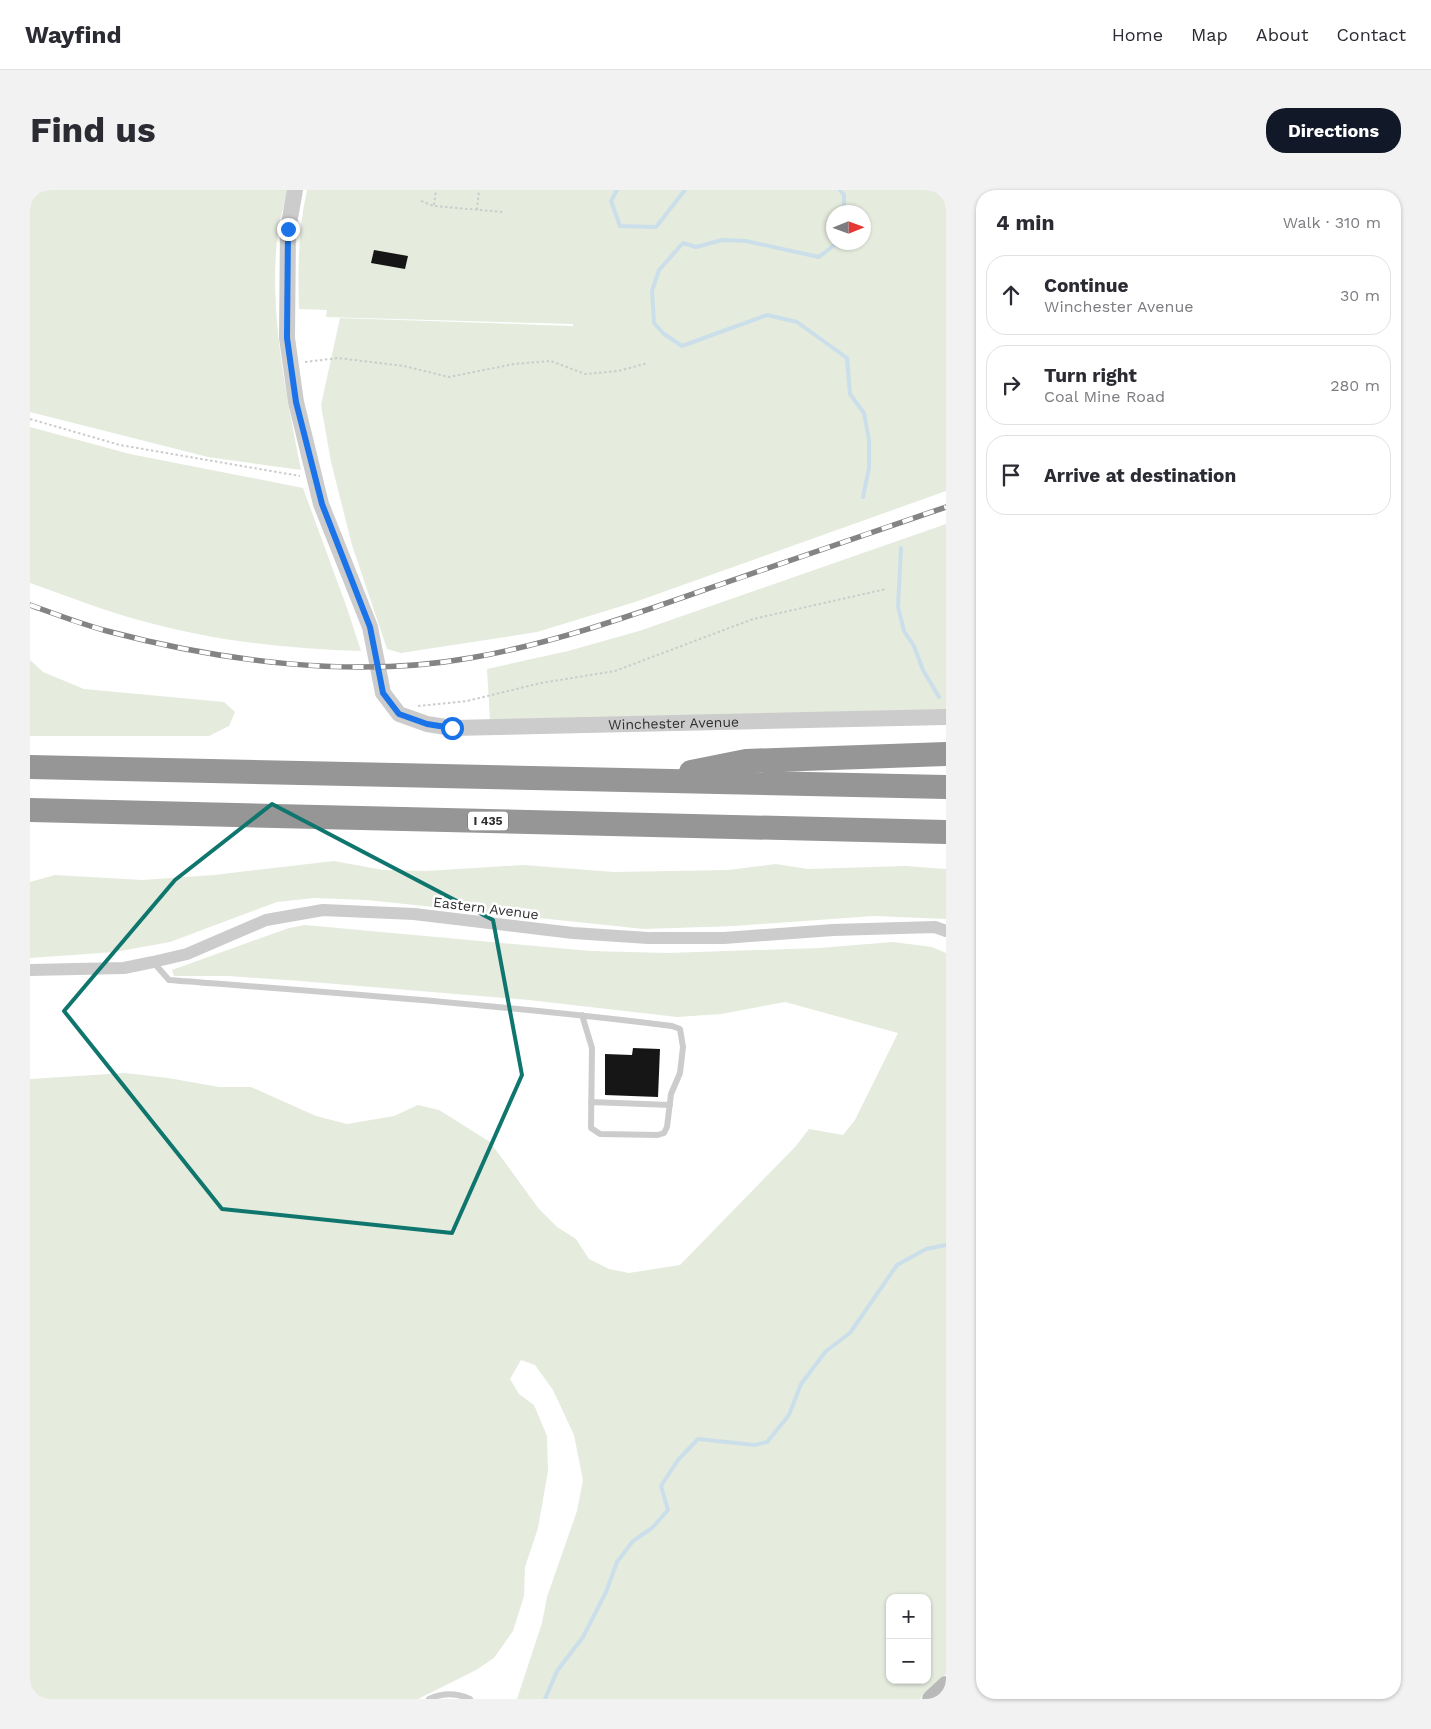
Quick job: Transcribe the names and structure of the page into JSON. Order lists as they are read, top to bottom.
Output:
{
  "streets": {
    "highway": ["I 435"],
    "street": ["Winchester Avenue", "Eastern Avenue"]
  },
  "north": "right",
  "page": {
    "header": "Wayfind",
    "nav": [
      "Home",
      "Map",
      "About",
      "Contact"
    ],
    "buttons": "Directions",
    "title": "Find us",
    "heading": ["4 min", "Walk · 310 m"],
    "list": [
      ["Continue", "Winchester Avenue", "30 m"],
      ["Turn right", "Coal Mine Road", "280 m"],
      "Arrive at destination"
    ],
    "map_buttons": ["+", "−"]
  }
}
